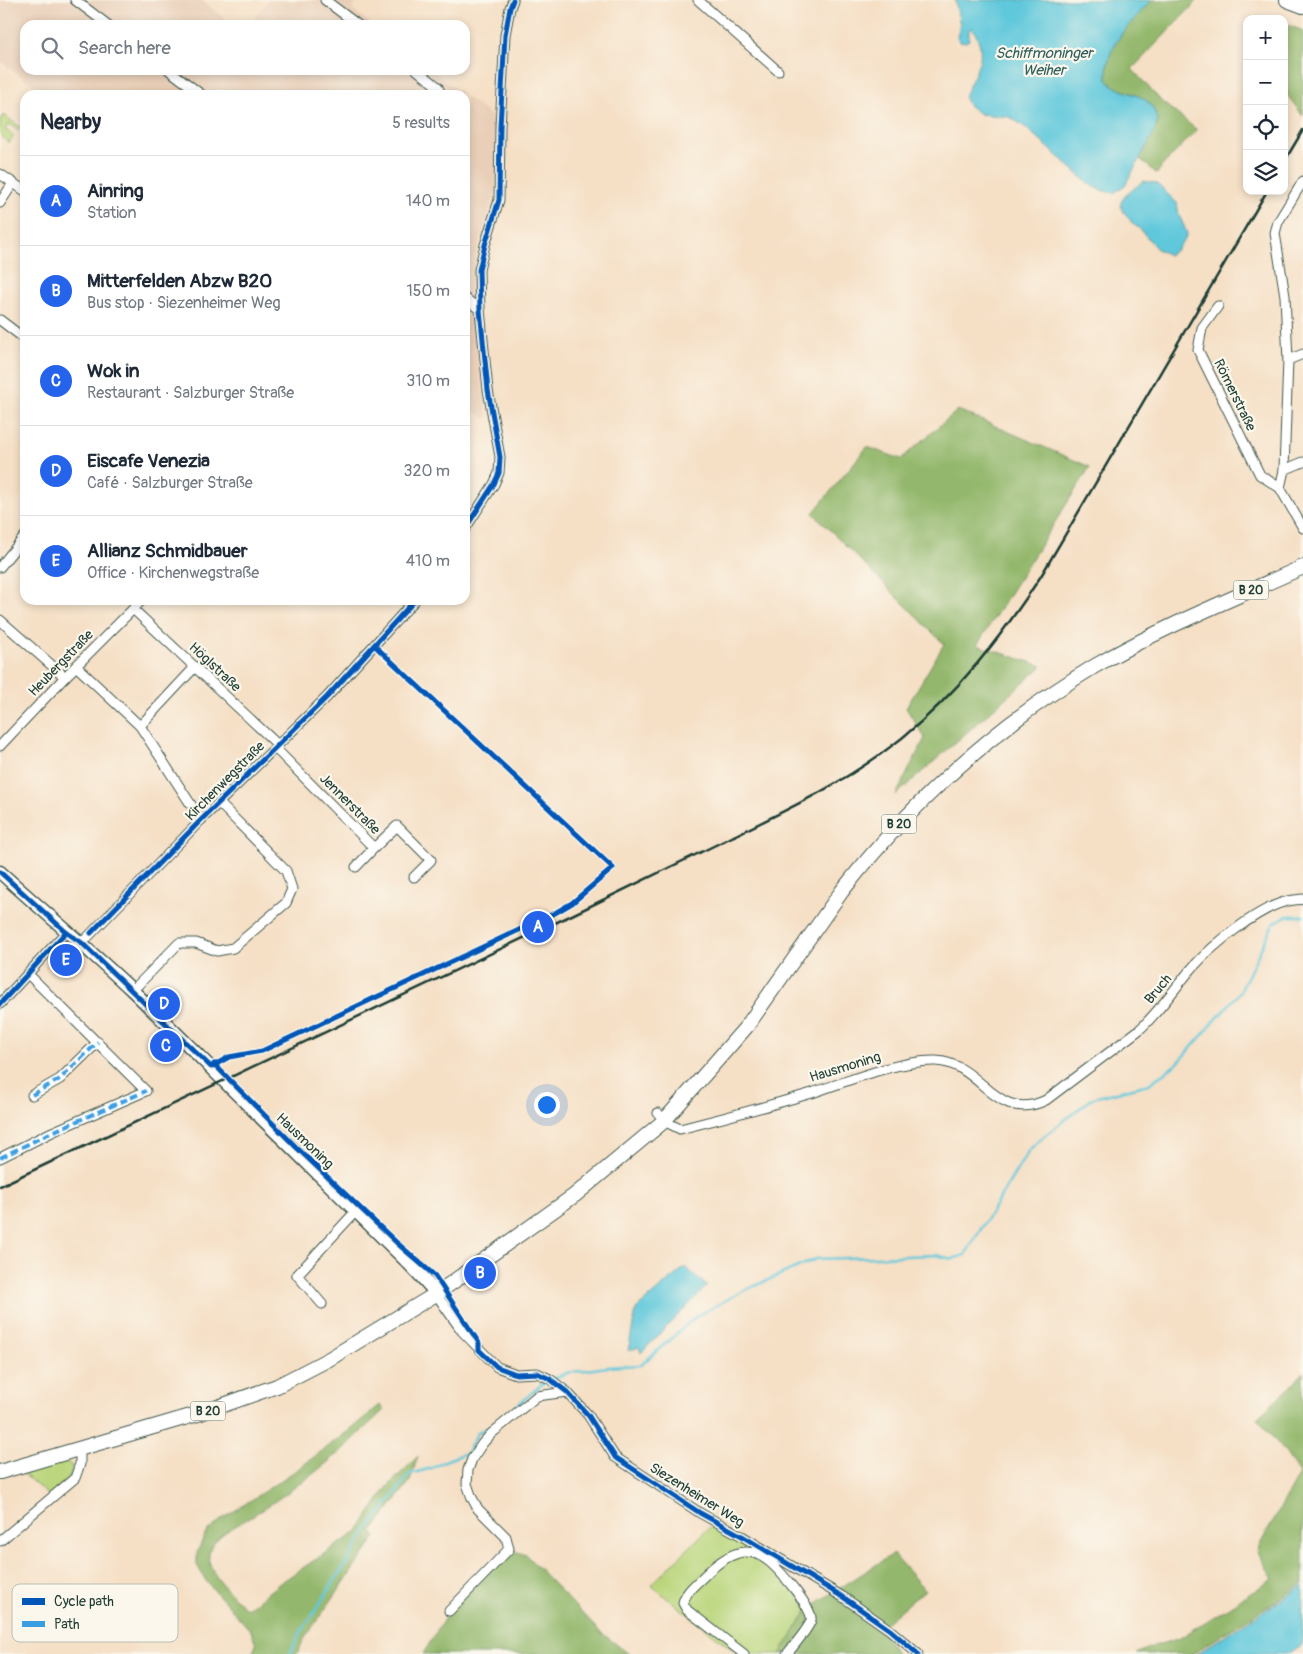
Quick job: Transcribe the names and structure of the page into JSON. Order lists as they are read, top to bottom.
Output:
{
  "streets": {
    "main road": ["B 20"],
    "street": [
      "Römerstraße",
      "Heubergstraße",
      "Höglstraße",
      "Kirchenwegstraße",
      "Jennerstraße",
      "Bruch",
      "Hausmoning",
      "Siezenheimer Weg"
    ]
  },
  "crossings": [
    ["B 20", "Hausmoning"],
    ["B 20", "Siezenheimer Weg"],
    ["Heubergstraße", "Höglstraße"],
    ["Höglstraße", "Kirchenwegstraße"],
    ["Höglstraße", "Jennerstraße"],
    ["Kirchenwegstraße", "Jennerstraße"],
    ["Kirchenwegstraße", "Hausmoning"],
    ["Bruch", "Hausmoning"],
    ["Hausmoning", "Siezenheimer Weg"]
  ],
  "water": ["Schiffmoninger Weiher"],
  "legend": ["Cycle path", "Path"],
  "page": {
    "map_buttons": ["+", "−"],
    "search": "Search here",
    "heading": ["Nearby", "5 results"],
    "list": [
      {
        "mark": "A",
        "name": "Ainring",
        "note": "Station",
        "value": "140 m"
      },
      {
        "mark": "B",
        "name": "Mitterfelden Abzw B20",
        "note": "Bus stop · Siezenheimer Weg",
        "value": "150 m"
      },
      {
        "mark": "C",
        "name": "Wok in",
        "note": "Restaurant · Salzburger Straße",
        "value": "310 m"
      },
      {
        "mark": "D",
        "name": "Eiscafe Venezia",
        "note": "Café · Salzburger Straße",
        "value": "320 m"
      },
      {
        "mark": "E",
        "name": "Allianz Schmidbauer",
        "note": "Office · Kirchenwegstraße",
        "value": "410 m"
      }
    ],
    "pins": [
      "A",
      "E",
      "D",
      "C",
      "B"
    ]
  }
}
